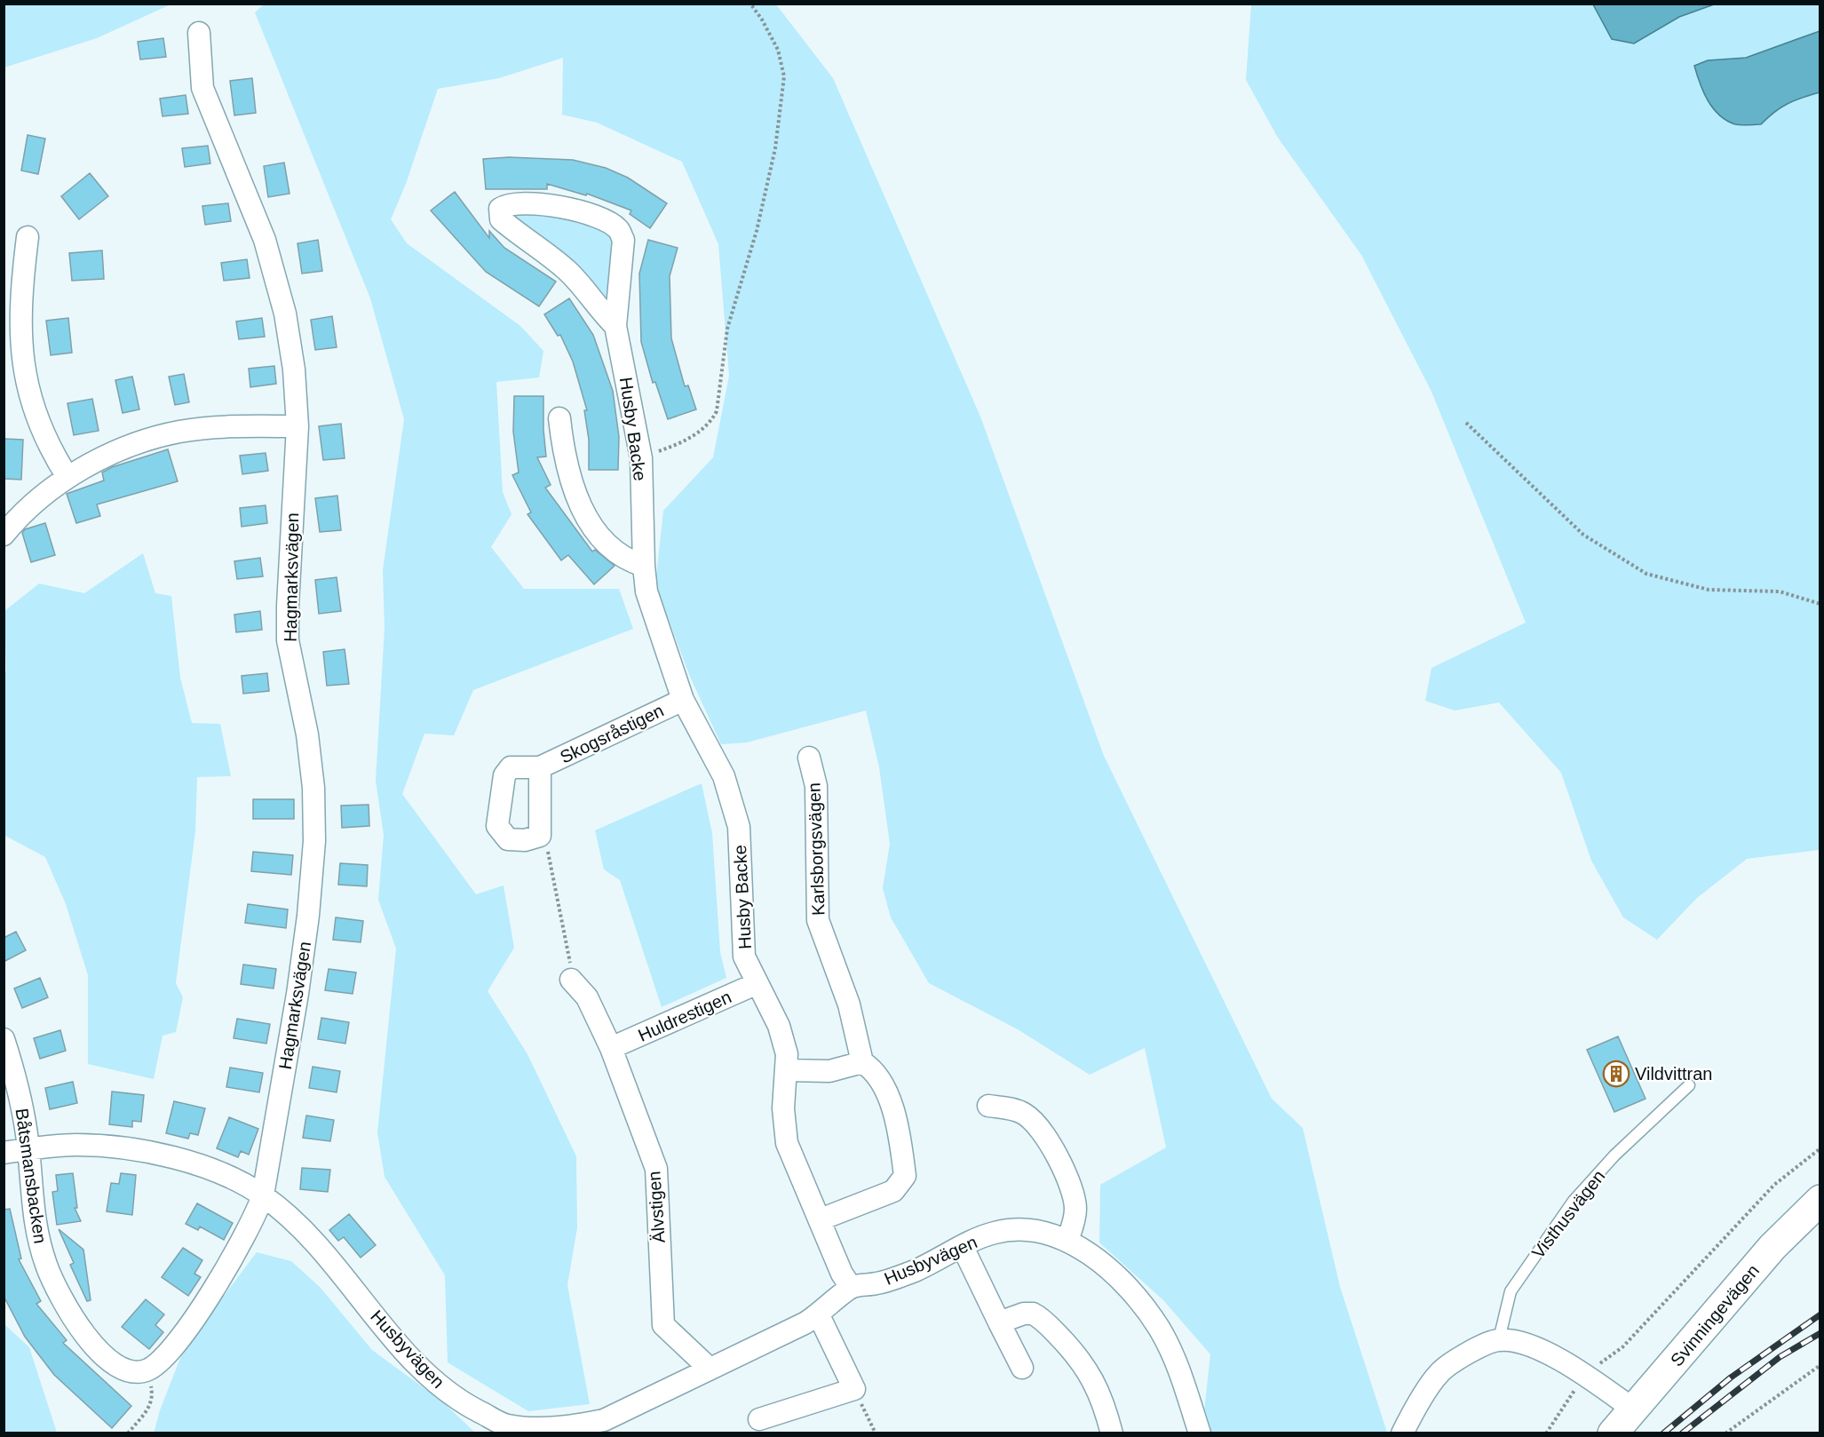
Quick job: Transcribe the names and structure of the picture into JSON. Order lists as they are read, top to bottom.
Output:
{
  "streets": {
    "main road": ["Svinningevägen"],
    "street": [
      "Husby Backe",
      "Hagmarksvägen",
      "Skogsråstigen",
      "Karlsborgsvägen",
      "Huldrestigen",
      "Båtsmansbacken",
      "Älvstigen",
      "Husbyvägen"
    ],
    "lane": ["Visthusvägen"]
  },
  "crossings": [
    ["Husby Backe", "Skogsråstigen"],
    ["Husby Backe", "Huldrestigen"],
    ["Husby Backe", "Husbyvägen"],
    ["Hagmarksvägen", "Husbyvägen"],
    ["Huldrestigen", "Älvstigen"],
    ["Båtsmansbacken", "Husbyvägen"],
    ["Älvstigen", "Husbyvägen"]
  ],
  "places": {
    "building": ["Vildvittran"]
  }
}
